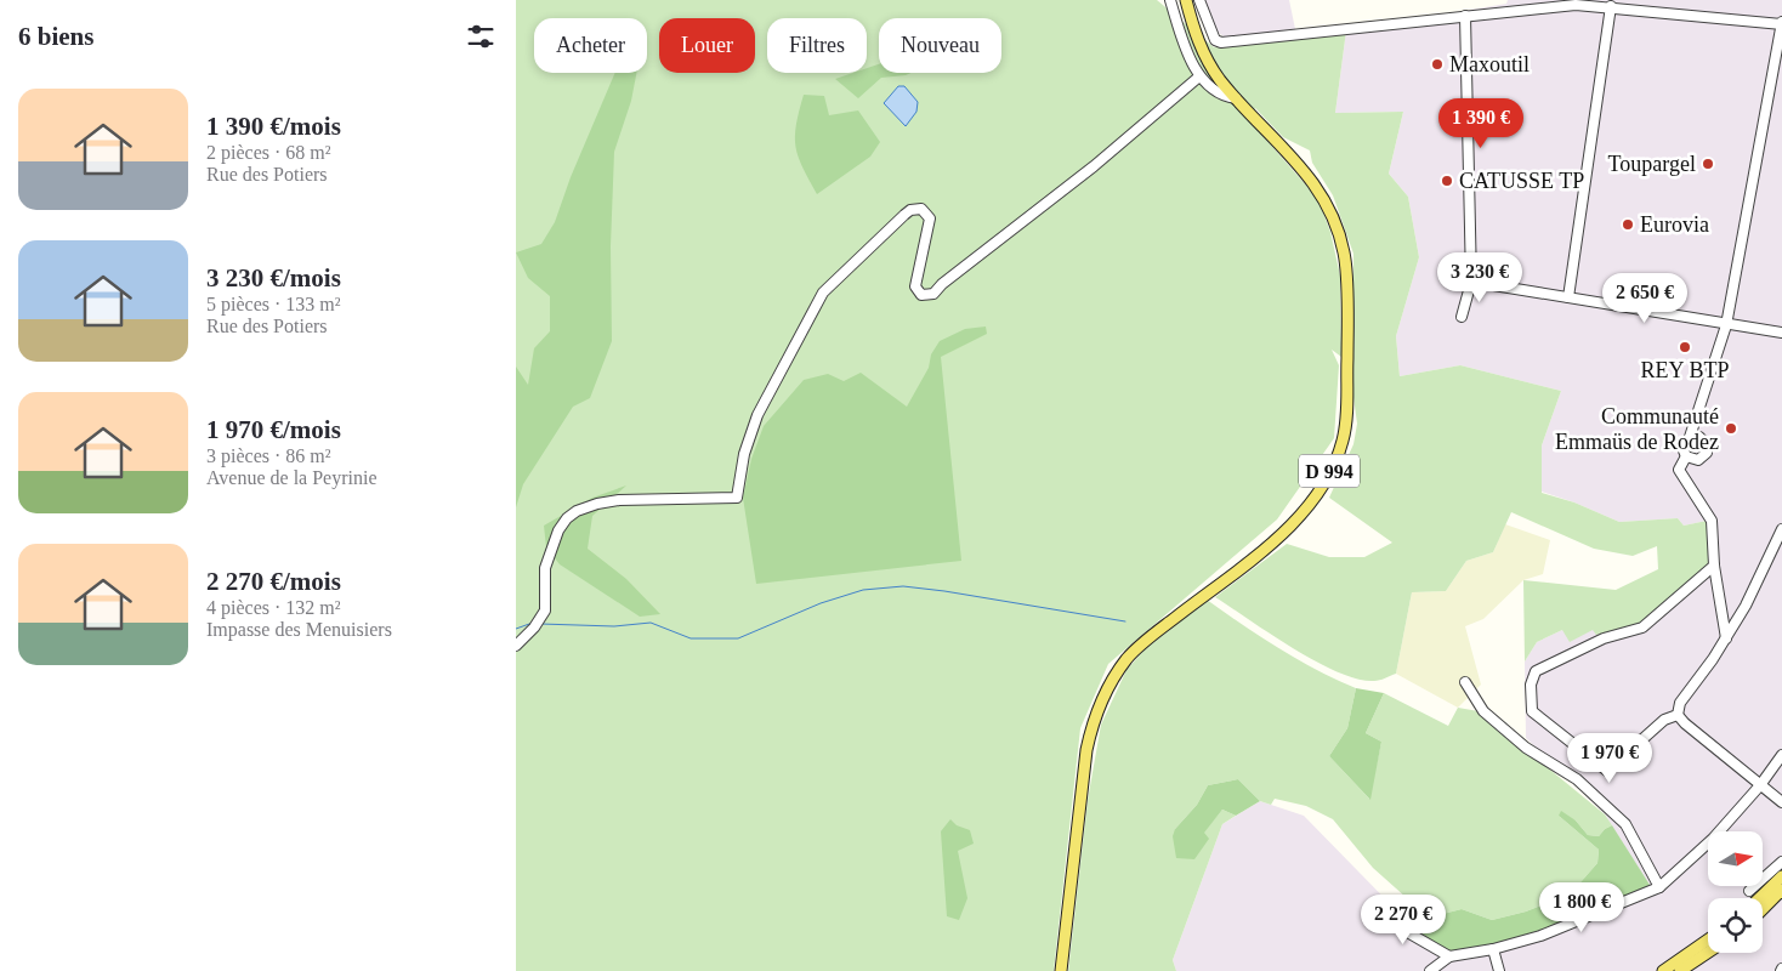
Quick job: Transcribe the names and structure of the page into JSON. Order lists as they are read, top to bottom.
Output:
{
  "streets": {
    "main road": ["D 994"]
  },
  "places": [
    "Maxoutil",
    "Toupargel",
    "CATUSSE TP",
    "Eurovia",
    "REY BTP",
    "Communauté Emmaüs de Rodez"
  ],
  "north": "right",
  "page": {
    "heading": "6 biens",
    "chip": [
      "Acheter",
      "Louer",
      "Filtres",
      "Nouveau"
    ],
    "list": [
      {
        "name": "1 390 €/mois",
        "note": "2 pièces · 68 m² · Rue des Potiers"
      },
      {
        "name": "3 230 €/mois",
        "note": "5 pièces · 133 m² · Rue des Potiers"
      },
      {
        "name": "1 970 €/mois",
        "note": "3 pièces · 86 m² · Avenue de la Peyrinie"
      },
      {
        "name": "2 270 €/mois",
        "note": "4 pièces · 132 m² · Impasse des Menuisiers"
      }
    ],
    "price": [
      "1 390 €",
      "3 230 €",
      "2 650 €",
      "1 970 €",
      "1 800 €",
      "2 270 €"
    ]
  }
}
